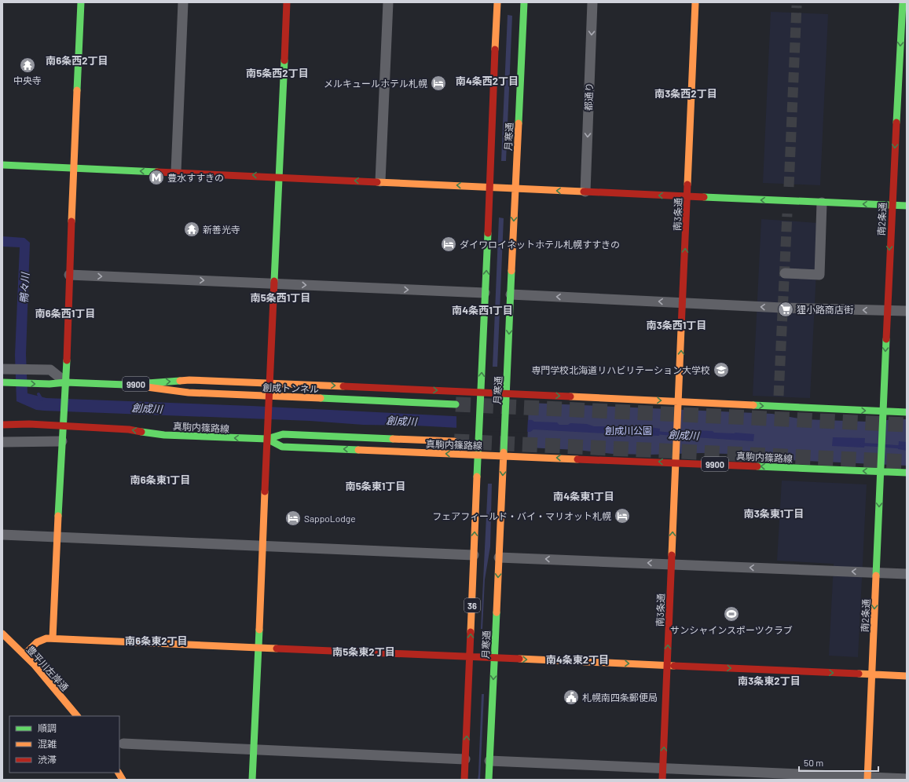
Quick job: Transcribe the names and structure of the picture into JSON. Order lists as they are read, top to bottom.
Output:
{
  "streets": {
    "main road": [
      "月寒通",
      "南3条通",
      "南2条通",
      "9900",
      "創成トンネル",
      "真駒内篠路線",
      "36",
      "豊平川左岸通"
    ],
    "street": ["都通り"]
  },
  "crossings": [
    ["月寒通", "9900"],
    ["月寒通", "真駒内篠路線"],
    ["南3条通", "9900"],
    ["南3条通", "真駒内篠路線"],
    ["南2条通", "9900"],
    ["南2条通", "真駒内篠路線"],
    ["9900", "創成トンネル"]
  ],
  "one_way": ["都通り", "南3条通", "南2条通"],
  "districts": [
    "南6条西2丁目",
    "南5条西2丁目",
    "南4条西2丁目",
    "南3条西2丁目",
    "南5条西1丁目",
    "南4条西1丁目",
    "南6条西1丁目",
    "南3条西1丁目",
    "南6条東1丁目",
    "南5条東1丁目",
    "南4条東1丁目",
    "南3条東1丁目",
    "南6条東2丁目",
    "南5条東2丁目",
    "南4条東2丁目",
    "南3条東2丁目"
  ],
  "water": ["鴨々川", "創成川"],
  "parks": ["創成川公園"],
  "places": {
    "temple": ["中央寺", "新善光寺"],
    "hotel": [
      "メルキュールホテル札幌",
      "ダイワロイネットホテル札幌すすきの",
      "フェアフィールド・バイ・マリオット札幌",
      "SappoLodge"
    ],
    "metro station": ["豊水すすきの"],
    "supermarket": ["狸小路商店街"],
    "school or university": ["専門学校北海道リハビリテーション大学校"],
    "sports": ["サンシャインスポーツクラブ"],
    "public building": ["札幌南四条郵便局"]
  },
  "legend": ["順調", "混雑", "渋滞"],
  "scale_bar": "50 m"
}
